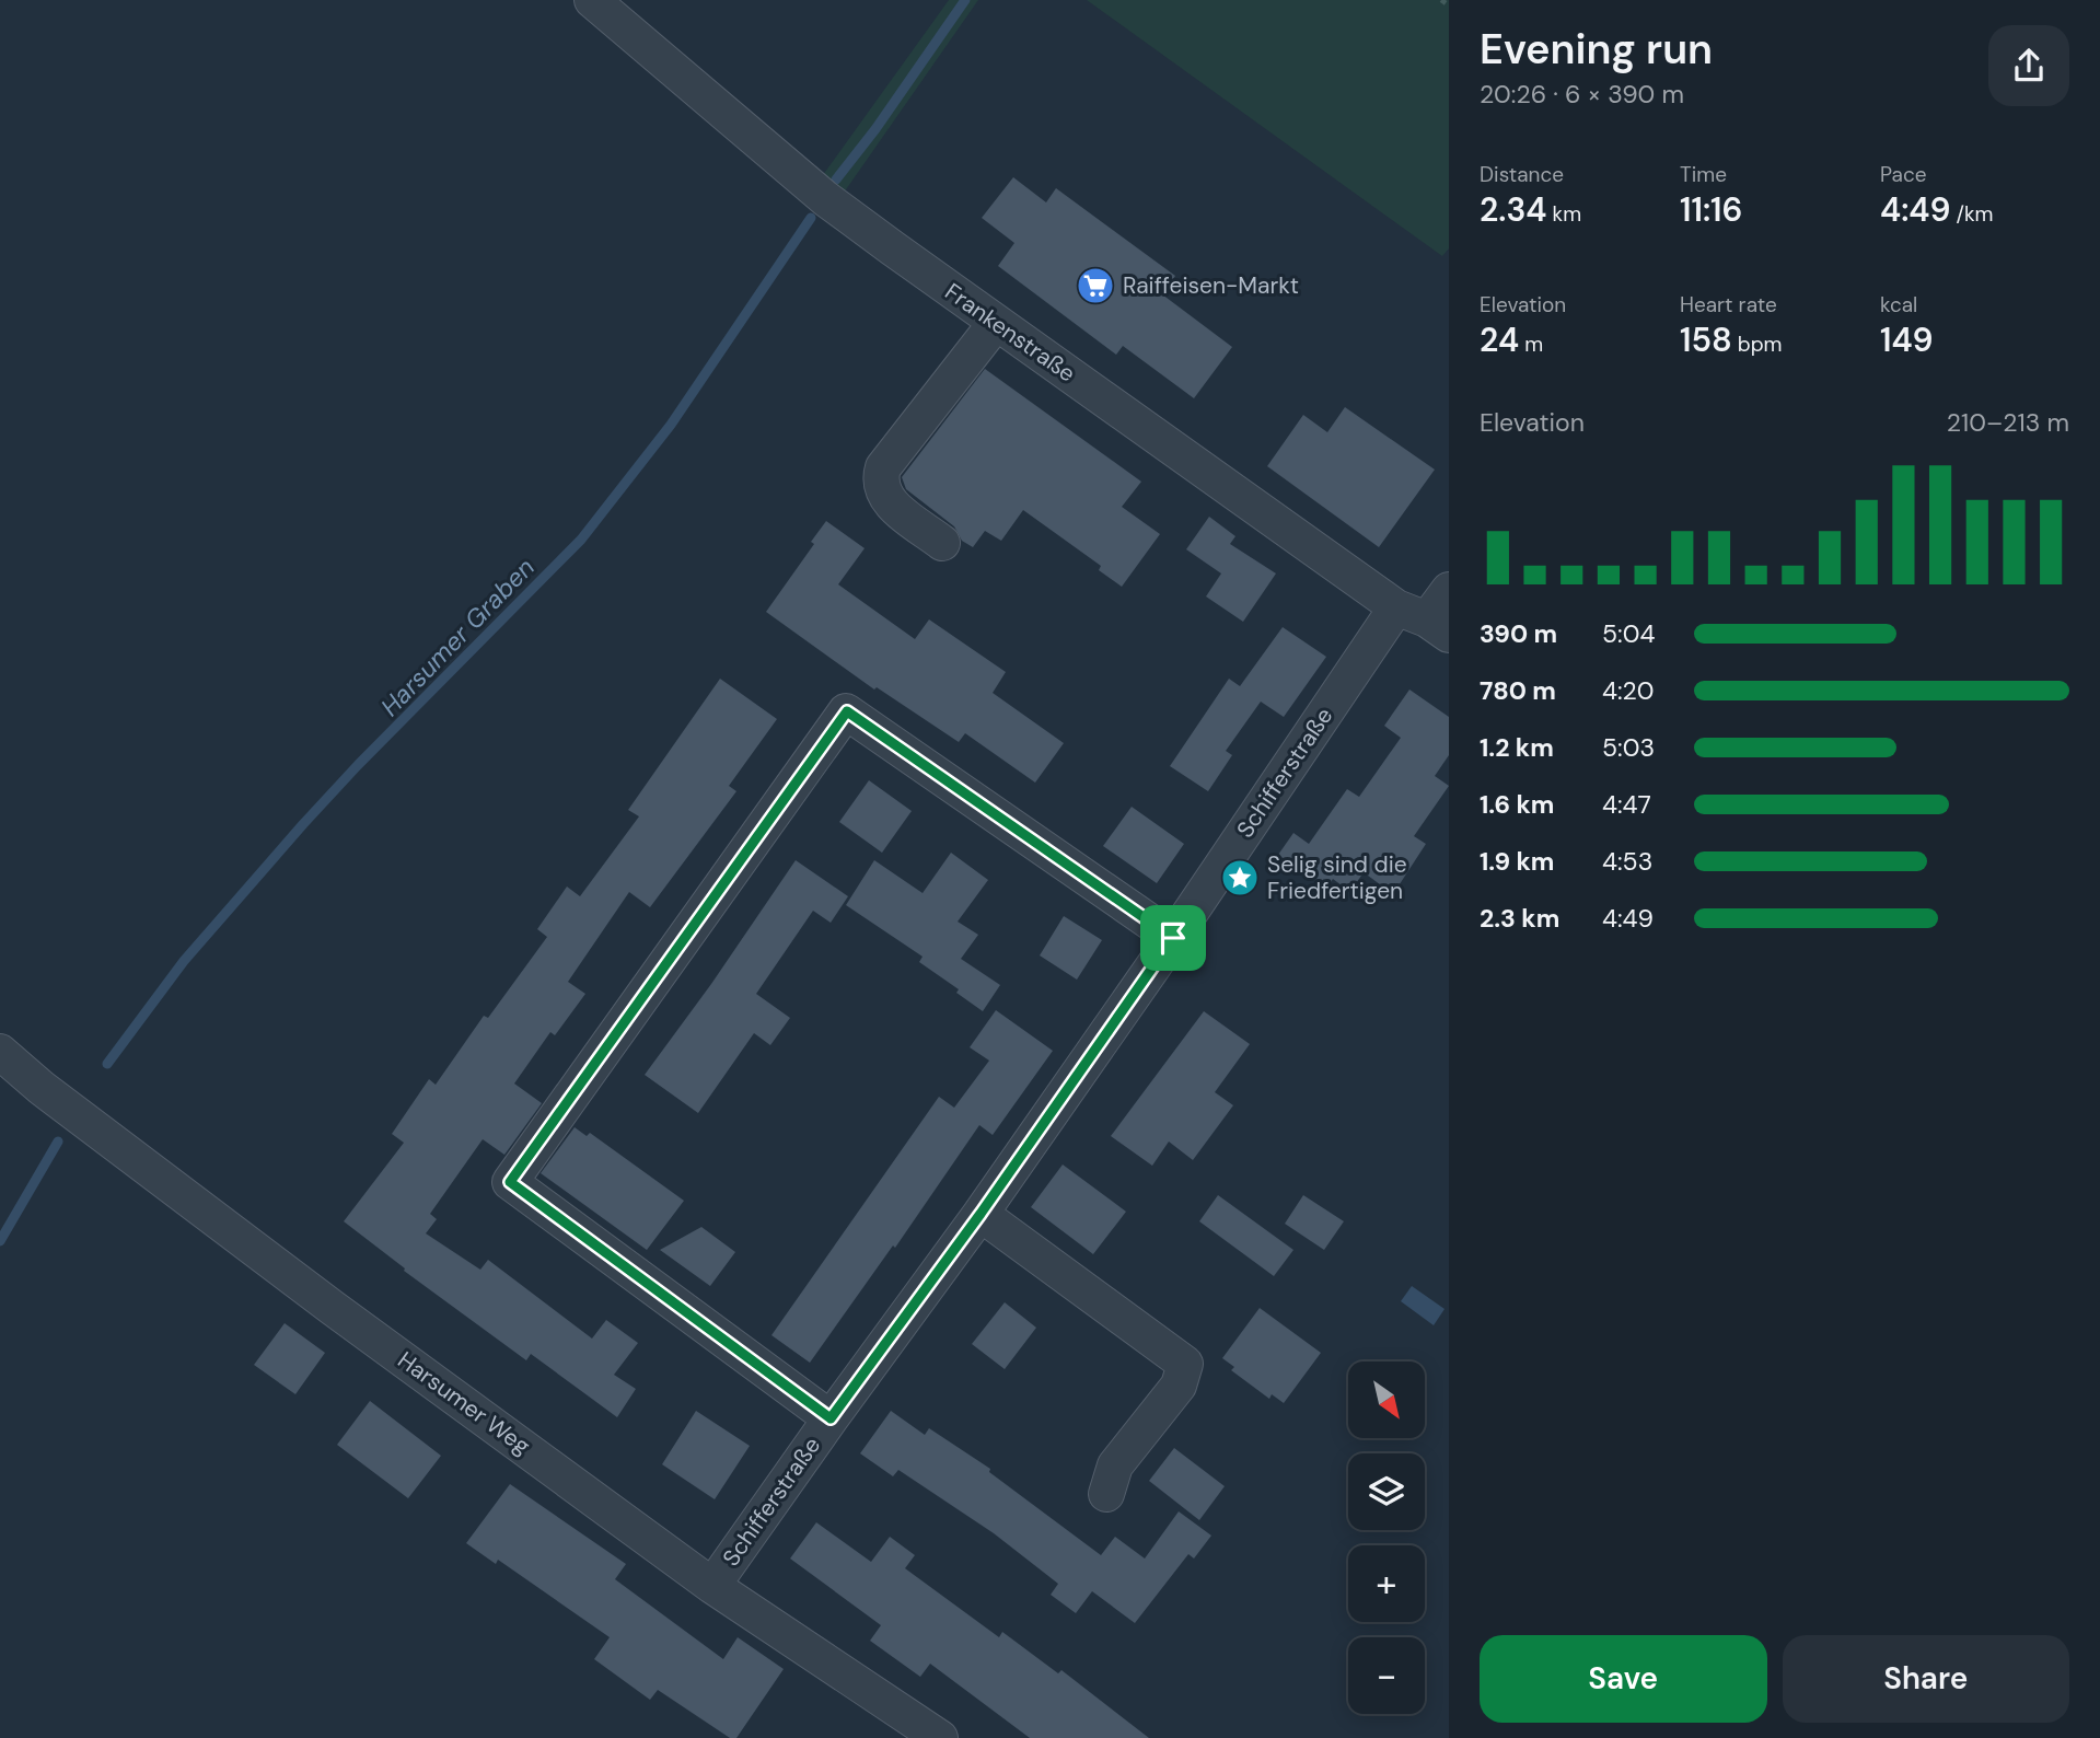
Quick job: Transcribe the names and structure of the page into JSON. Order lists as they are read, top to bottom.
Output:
{
  "streets": {
    "street": ["Frankenstraße", "Schifferstraße", "Harsumer Weg"]
  },
  "crossings": [
    ["Frankenstraße", "Schifferstraße"],
    ["Schifferstraße", "Harsumer Weg"]
  ],
  "water": ["Harsumer Graben"],
  "places": {
    "supermarket": ["Raiffeisen-Markt"],
    "place": ["Selig sind die Friedfertigen"]
  },
  "north": "bottom right",
  "page": {
    "heading": ["Evening run", "20:26 · 6 × 390 m"],
    "stats": [
      ["Distance", "2.34 km"],
      ["Time", "11:16"],
      ["Pace", "4:49 /km"],
      ["Elevation", "24 m"],
      ["Heart rate", "158 bpm"],
      ["kcal", "149"]
    ],
    "chart": ["Elevation", "210–213 m"],
    "list": [
      {
        "name": "390 m",
        "note": "5:04"
      },
      {
        "name": "780 m",
        "note": "4:20"
      },
      {
        "name": "1.2 km",
        "note": "5:03"
      },
      {
        "name": "1.6 km",
        "note": "4:47"
      },
      {
        "name": "1.9 km",
        "note": "4:53"
      },
      {
        "name": "2.3 km",
        "note": "4:49"
      }
    ],
    "map_buttons": ["+", "−"],
    "buttons": ["Save", "Share"]
  }
}
